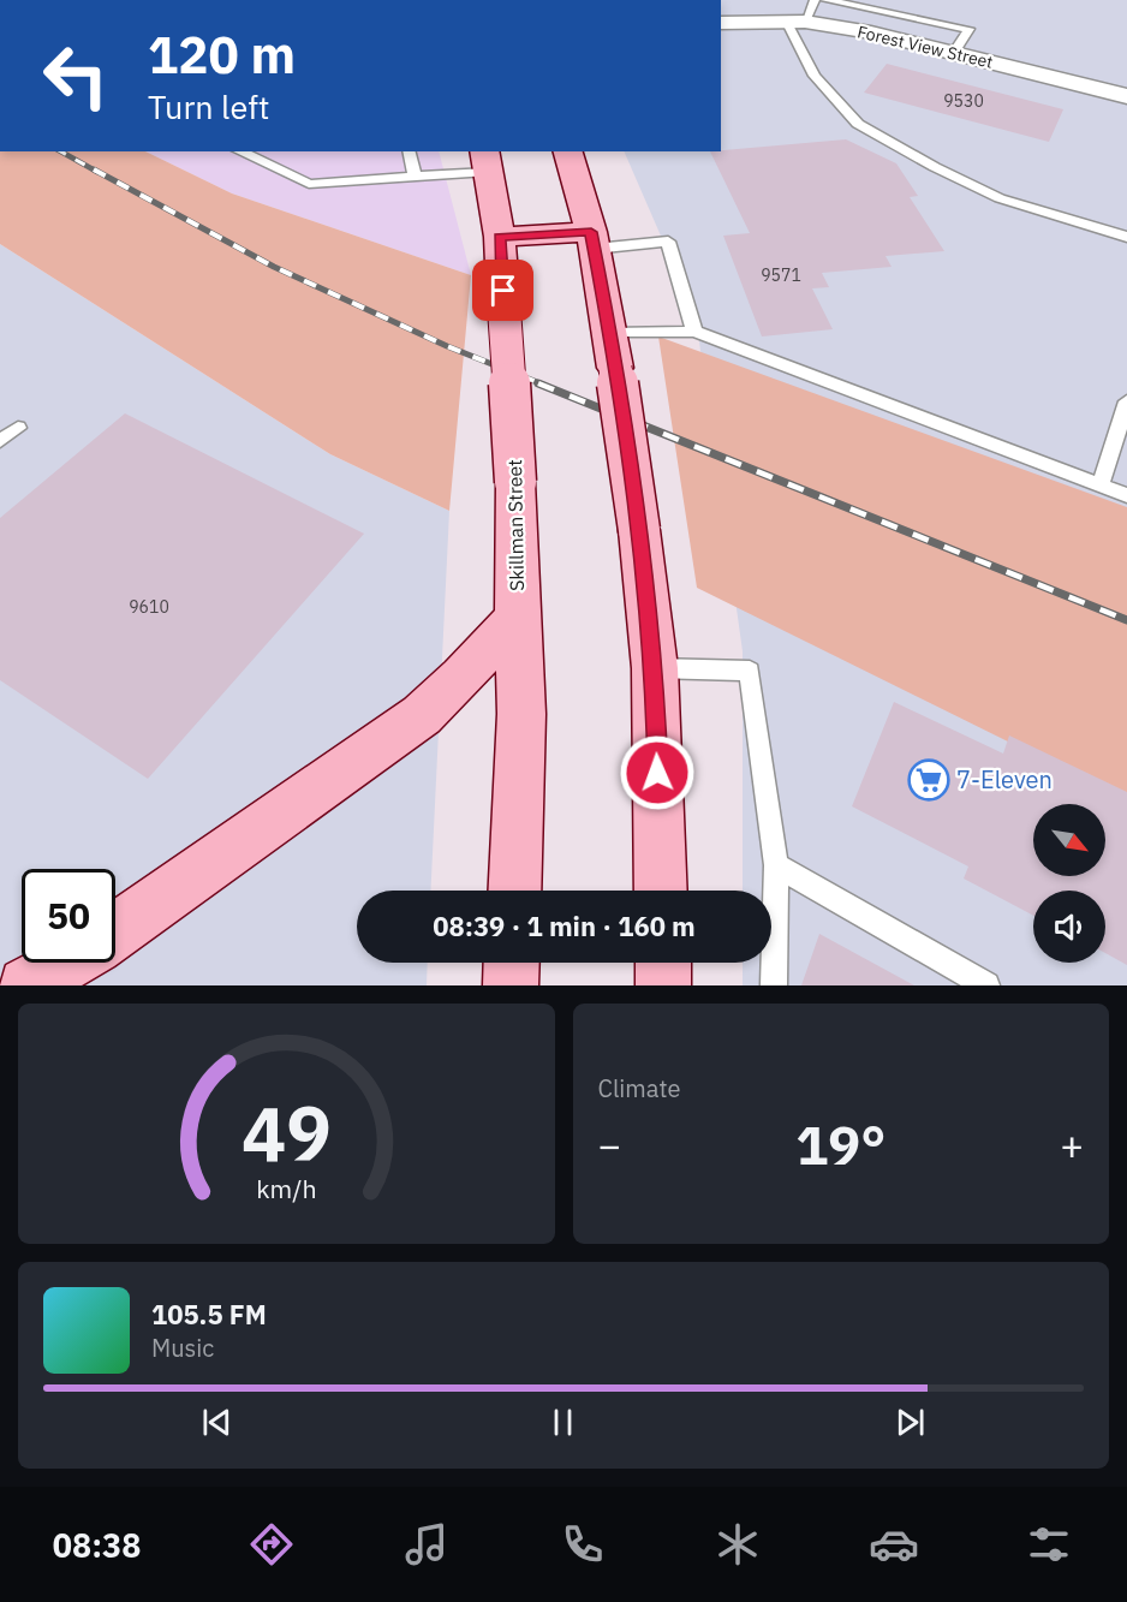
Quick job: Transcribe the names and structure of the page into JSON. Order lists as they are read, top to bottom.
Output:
{
  "streets": {
    "main road": ["Skillman Street"],
    "street": ["Forest View Street"]
  },
  "places": {
    "supermarket": ["7-Eleven"]
  },
  "house_numbers": ["9530", "9571", "9610"],
  "north": "bottom right",
  "page": {
    "turn": ["120 m", "Turn left"],
    "limit": "50",
    "trip": "08:39 · 1 min · 160 m",
    "tile": "Climate",
    "heat": ["−", "19°", "+"],
    "song": ["105.5 FM", "Music"],
    "tabs": "08:38",
    "gauge": ["49", "km/h"]
  }
}
